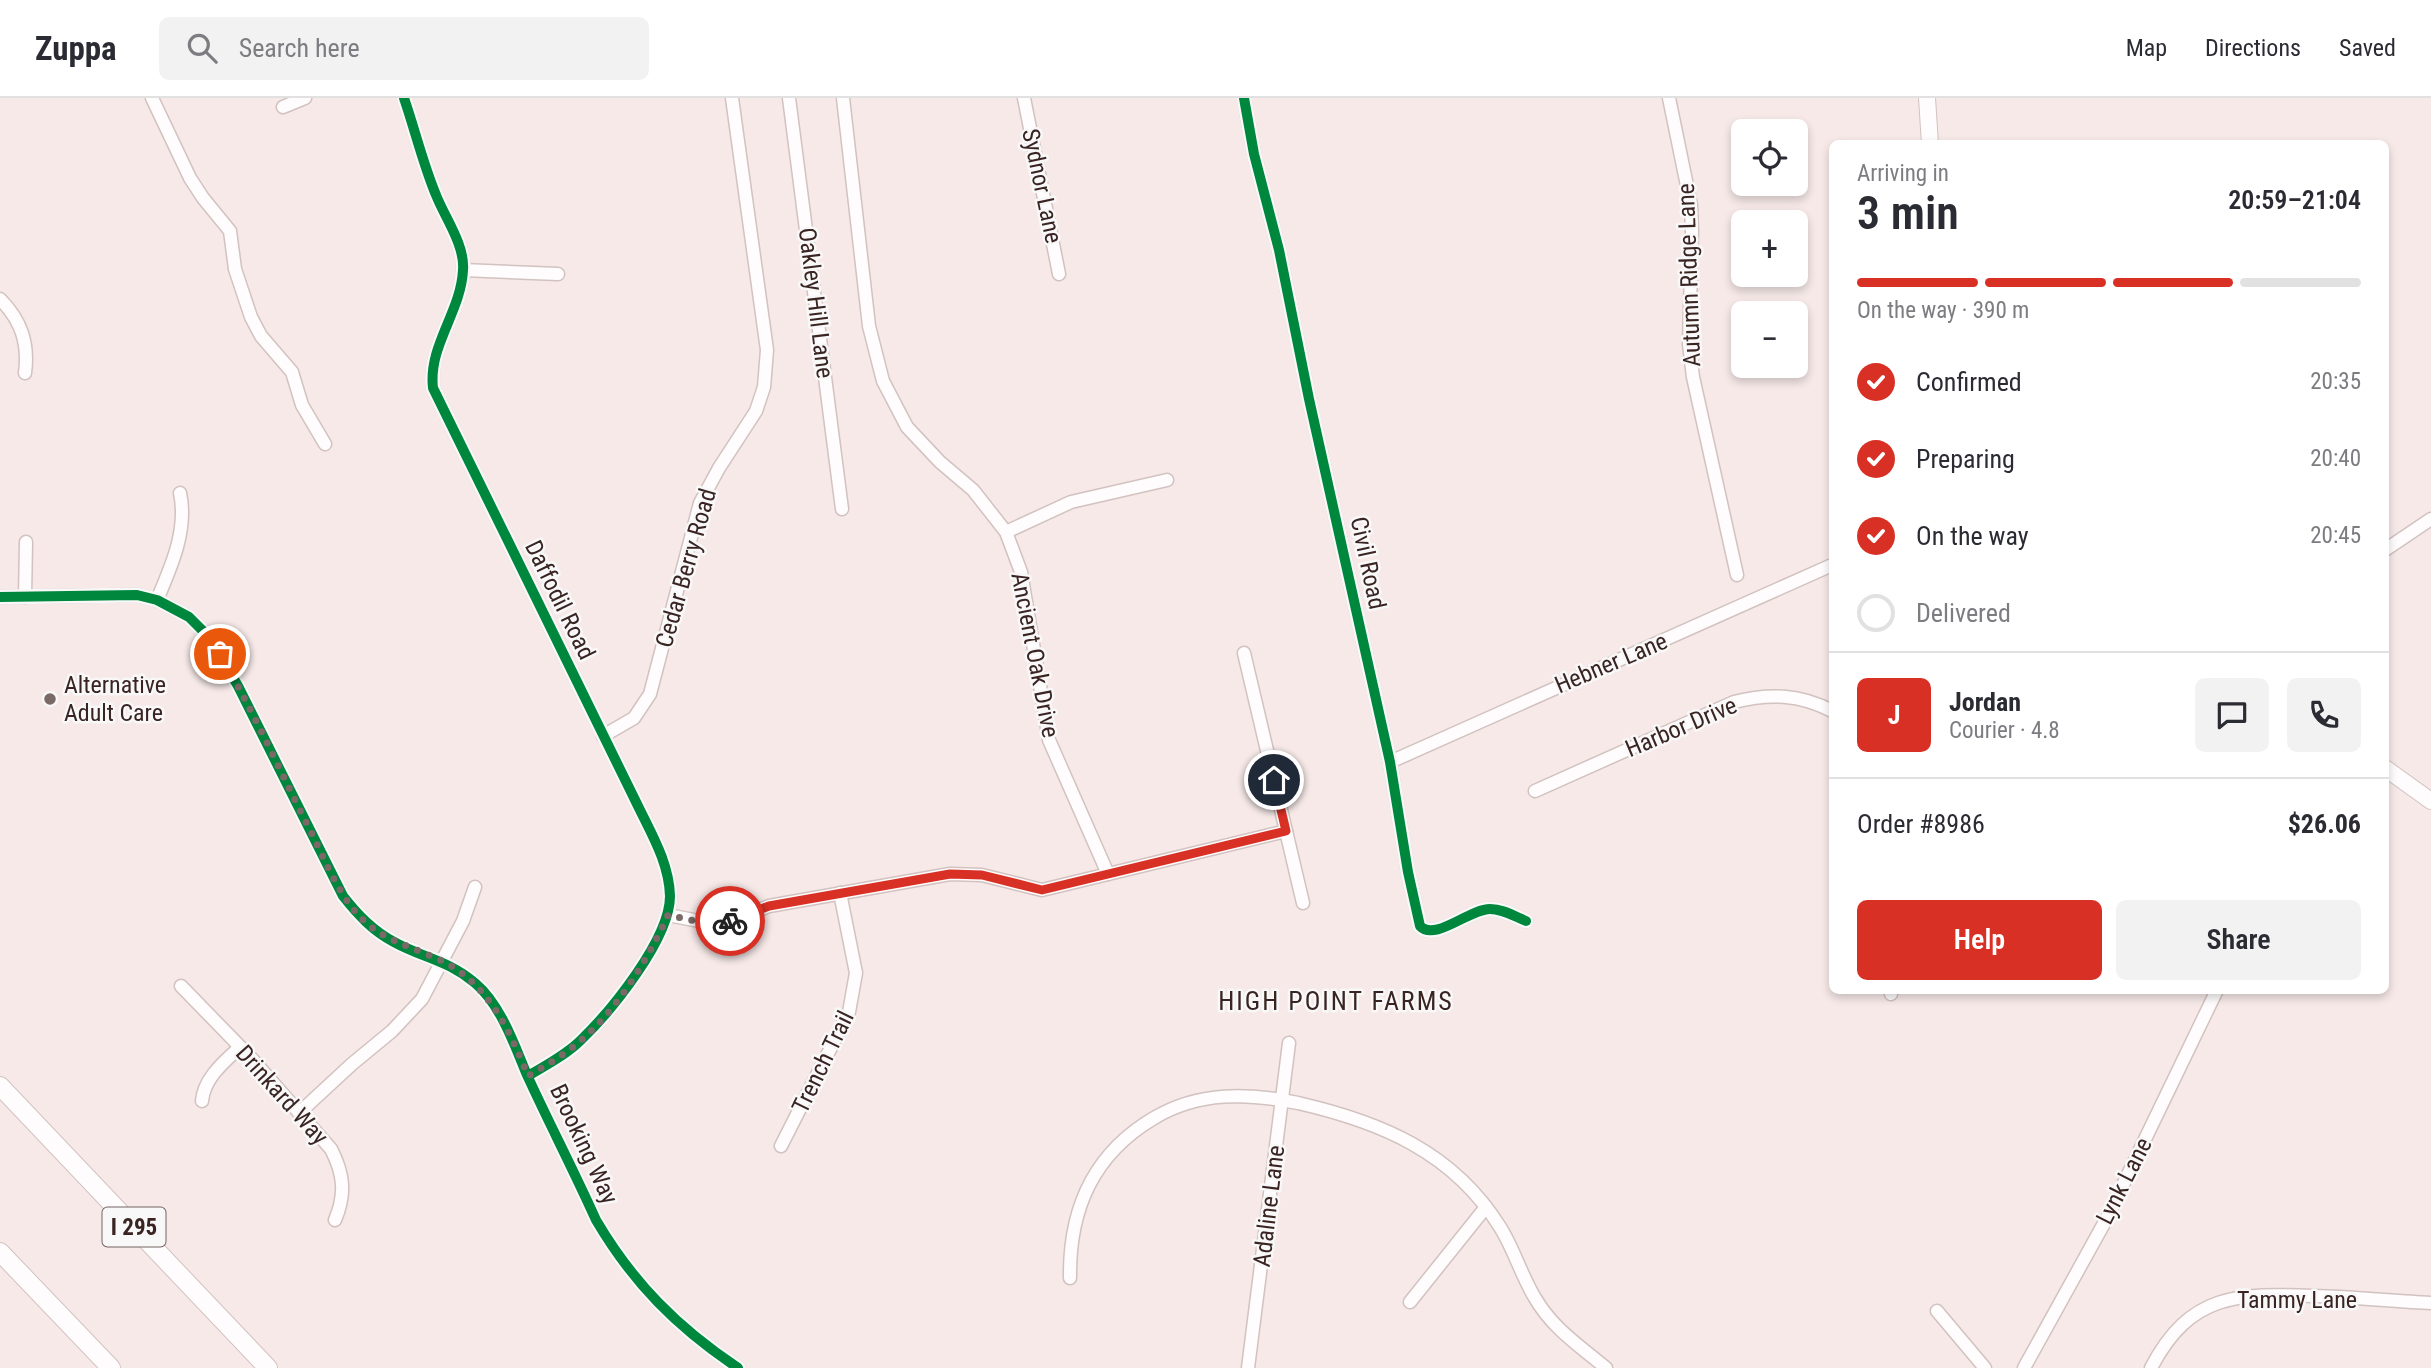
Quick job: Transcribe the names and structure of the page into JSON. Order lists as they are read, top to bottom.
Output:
{
  "streets": {
    "highway": ["I 295"],
    "street": [
      "Sydnor Lane",
      "Autumn Ridge Lane",
      "Oakley Hill Lane",
      "Civil Road",
      "Cedar Berry Road",
      "Daffodil Road",
      "Ancient Oak Drive",
      "Hebner Lane",
      "Harbor Drive",
      "Trench Trail",
      "Drinkard Way",
      "Brooking Way",
      "Lynk Lane",
      "Adaline Lane",
      "Tammy Lane"
    ]
  },
  "crossings": [
    ["Civil Road", "Hebner Lane"],
    ["Cedar Berry Road", "Daffodil Road"],
    ["Daffodil Road", "Brooking Way"]
  ],
  "districts": ["HIGH POINT FARMS"],
  "places": ["Alternative Adult Care"],
  "page": {
    "header": "Zuppa",
    "search": "Search here",
    "nav": ["Map", "Directions", "Saved"],
    "map_buttons": ["+", "−"],
    "heading": ["3 min", "Arriving in", "20:59–21:04"],
    "panel": [
      "Jordan",
      "Courier · 4.8",
      "Order #8986",
      "$26.06"
    ],
    "bar": "On the way · 390 m",
    "list": [
      ["Confirmed", "20:35"],
      ["Preparing", "20:40"],
      ["On the way", "20:45"],
      "Delivered"
    ],
    "round": "J",
    "buttons": ["Help", "Share"]
  }
}
